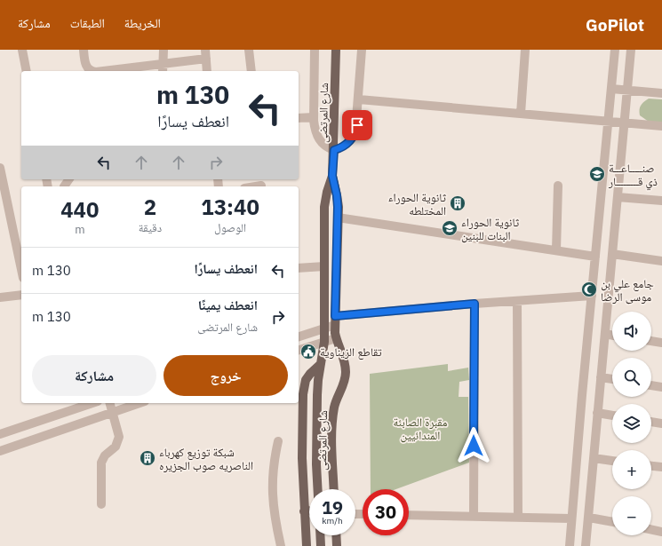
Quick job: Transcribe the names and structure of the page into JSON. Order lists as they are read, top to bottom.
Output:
{
  "streets": {
    "main road": ["شارع المرتضى"]
  },
  "parks": ["مقبرة الصابئة المندائيين"],
  "places": {
    "school or university": ["صنـــــاعـــة ذي قـــــــــار", "ثانوية الحوراء البنات للبنين"],
    "building": ["ثانوية الحوراء المختلطه", "شبكة توزيع كهرباء الناصريه صوب الجزيره"],
    "mosque": ["جامع علي بن موسى الرضا"],
    "public building": ["تقاطع الزيناوية"]
  },
  "page": {
    "header": "GoPilot",
    "nav": ["الخريطة", "الطبقات", "مشاركة"],
    "turn": ["130 m", "انعطف يسارًا"],
    "eta": [
      "13:40",
      "الوصول",
      "2",
      "دقيقة",
      "440",
      "m"
    ],
    "list": [
      {
        "name": "انعطف يسارًا",
        "value": "130 m"
      },
      {
        "name": "انعطف يمينًا",
        "note": "شارع المرتضى",
        "value": "130 m"
      }
    ],
    "map_buttons": ["+", "−"],
    "buttons": ["خروج", "مشاركة"],
    "speed": "19 km/h",
    "limit": "30"
  }
}
